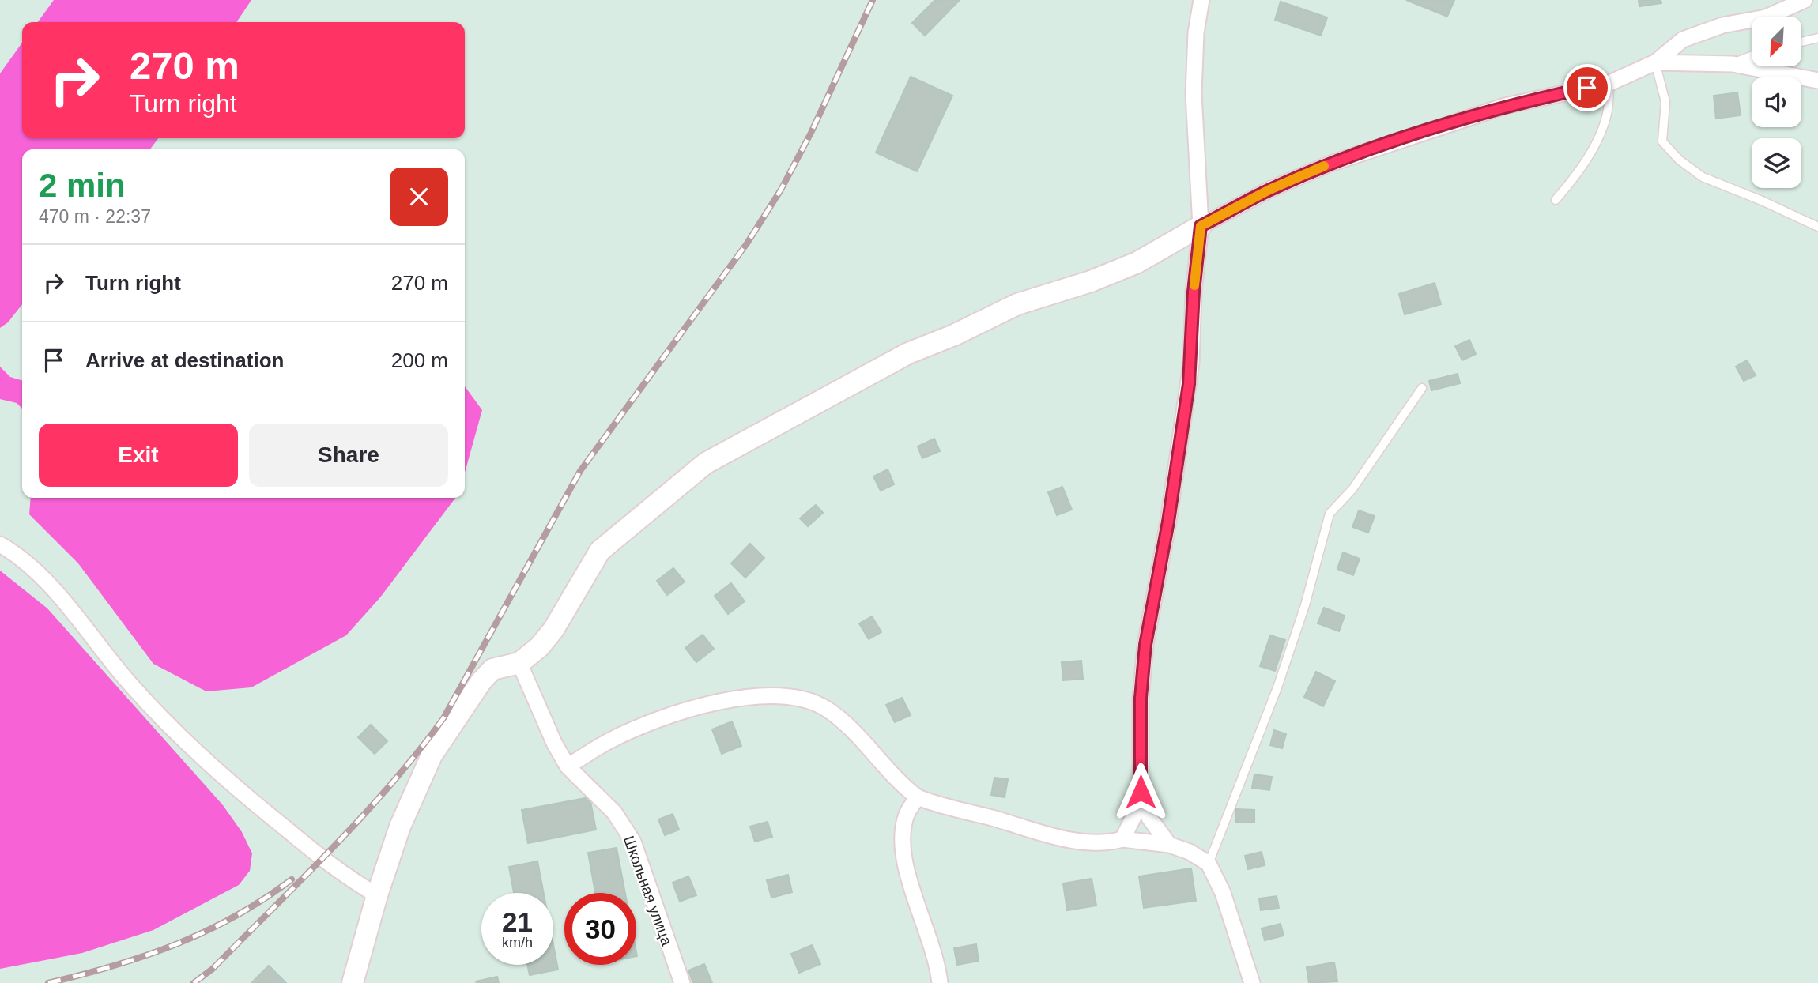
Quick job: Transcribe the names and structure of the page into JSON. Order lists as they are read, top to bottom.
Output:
{
  "streets": {
    "street": ["Школьная улица"]
  },
  "north": "bottom left",
  "page": {
    "turn": ["270 m", "Turn right"],
    "heading": ["2 min", "470 m · 22:37"],
    "list": [
      {
        "name": "Turn right",
        "value": "270 m"
      },
      {
        "name": "Arrive at destination",
        "value": "200 m"
      }
    ],
    "buttons": ["Exit", "Share"],
    "speed": "21 km/h",
    "limit": "30"
  }
}
